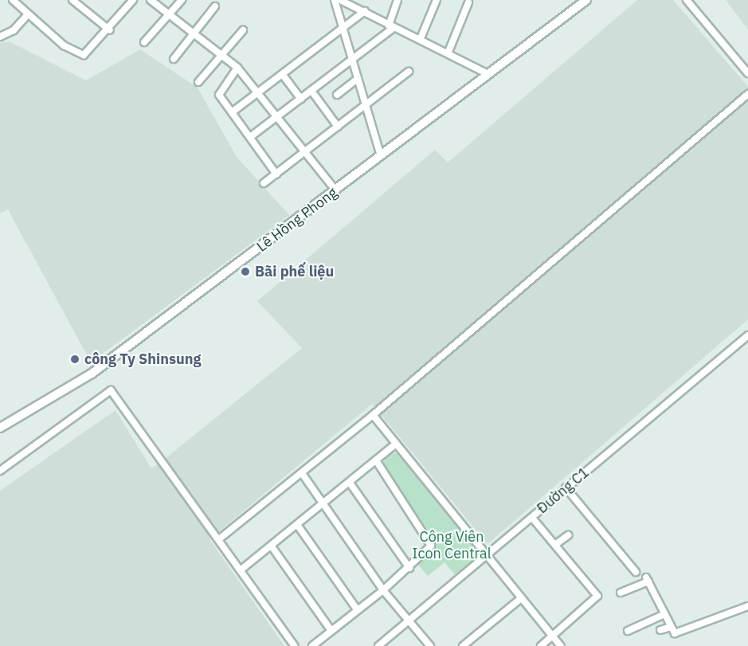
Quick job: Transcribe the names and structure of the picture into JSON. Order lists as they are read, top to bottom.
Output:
{
  "streets": {
    "main road": ["Lê Hồng Phong"],
    "street": ["Đường C1"]
  },
  "parks": ["Công Viên Icon Central"],
  "places": ["Bãi phế liệu", "công Ty Shinsung"]
}
